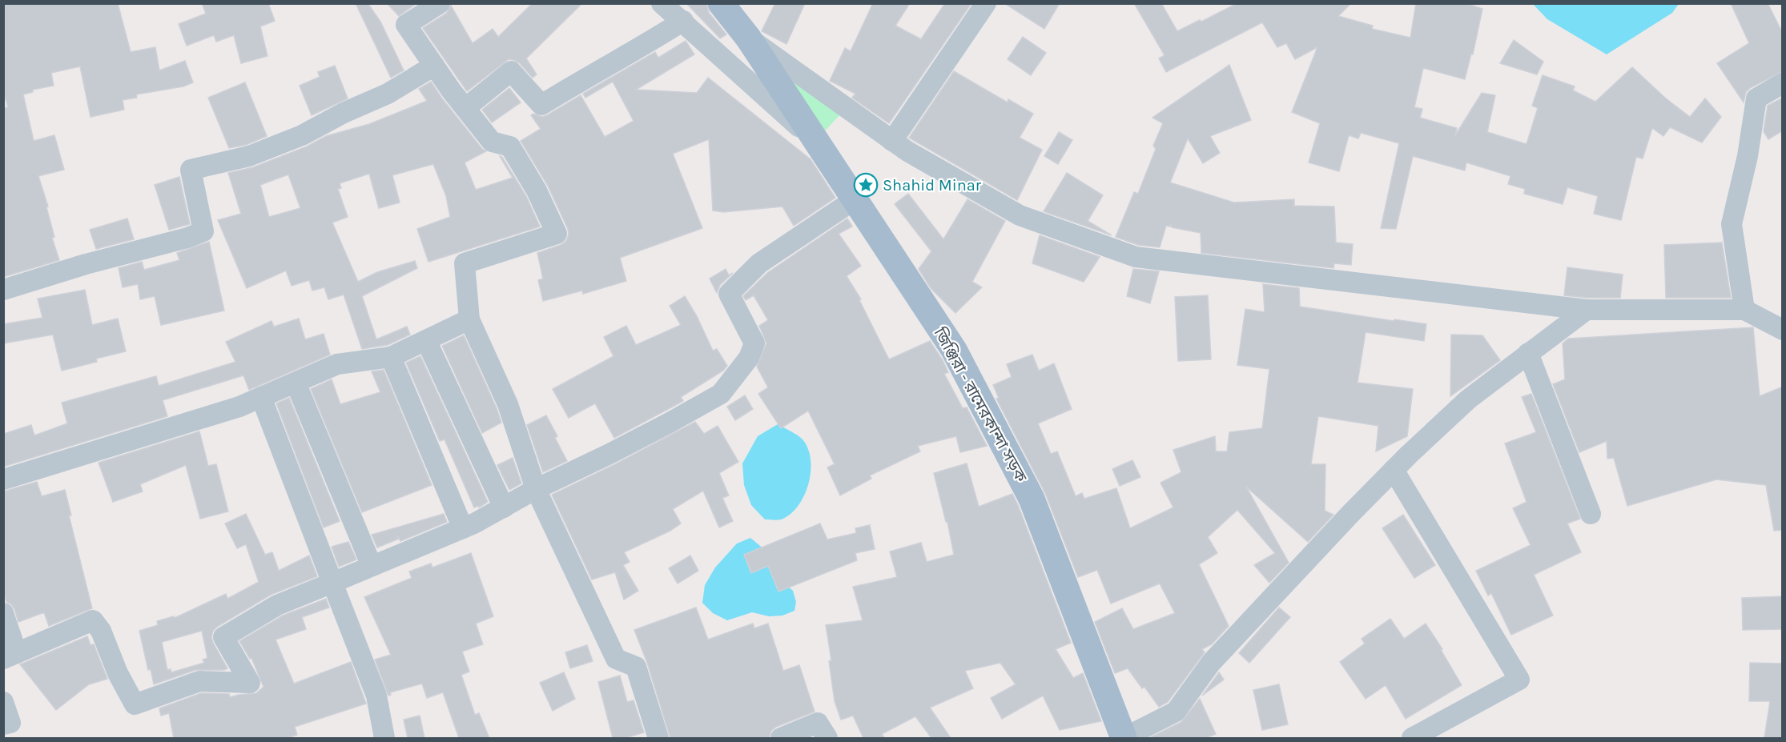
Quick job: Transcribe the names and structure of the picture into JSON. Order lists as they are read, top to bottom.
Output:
{
  "streets": {
    "main road": ["জিঞ্জিরা - রামেরকান্দা সড়ক"]
  },
  "places": {
    "place": ["Shahid Minar"]
  }
}
